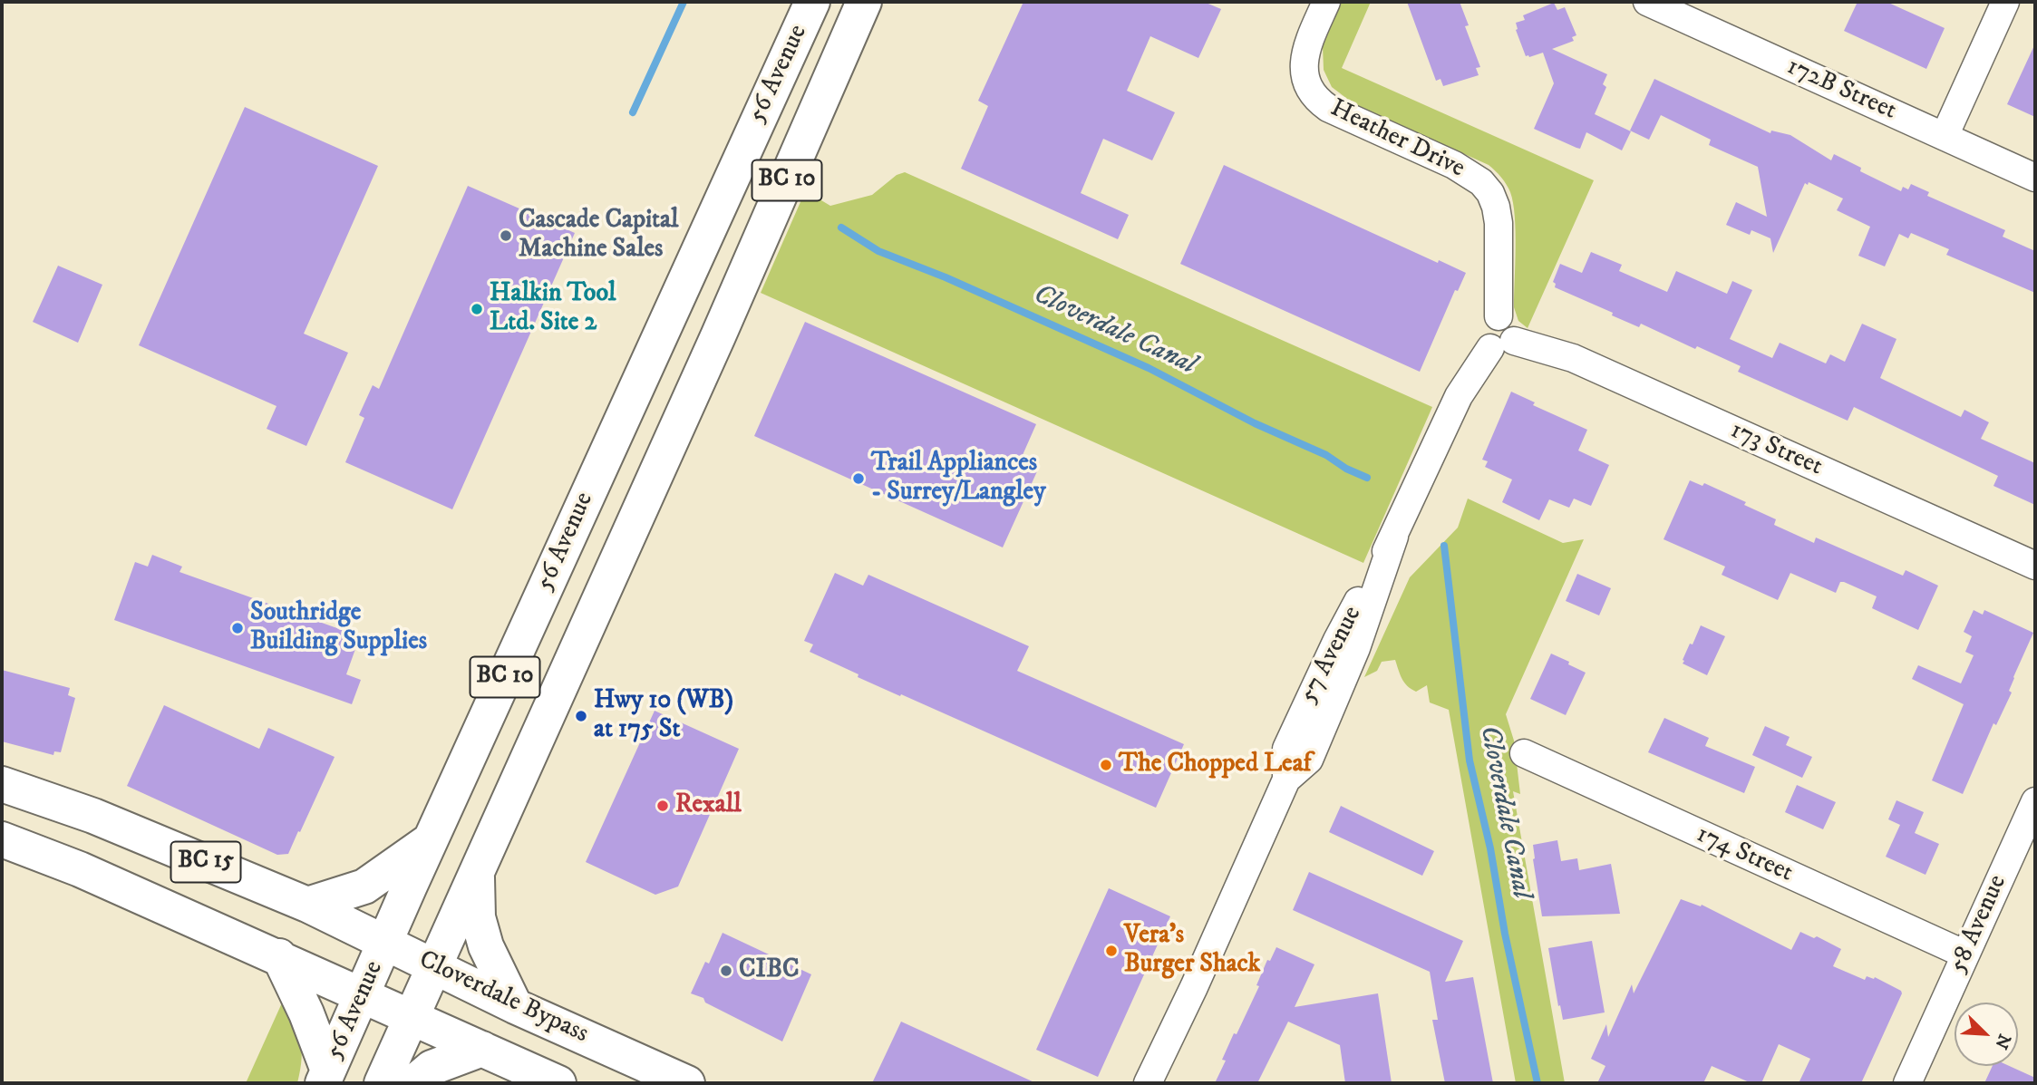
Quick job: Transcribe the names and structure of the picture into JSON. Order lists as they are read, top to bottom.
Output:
{
  "streets": {
    "highway": [
      "56 Avenue",
      "BC 10",
      "BC 15",
      "Cloverdale Bypass"
    ],
    "street": [
      "172B Street",
      "Heather Drive",
      "173 Street",
      "57 Avenue",
      "174 Street",
      "58 Avenue"
    ]
  },
  "crossings": [
    ["56 Avenue", "BC 15"],
    ["56 Avenue", "Cloverdale Bypass"],
    ["Heather Drive", "173 Street"],
    ["Heather Drive", "57 Avenue"],
    ["173 Street", "57 Avenue"],
    ["174 Street", "58 Avenue"]
  ],
  "water": ["Cloverdale Canal"],
  "places": [
    "Cascade Capital Machine Sales",
    "Halkin Tool Ltd. Site 2",
    "Trail Appliances - Surrey/Langley",
    "Southridge Building Supplies",
    "Hwy 10 (WB) at 175 St",
    "The Chopped Leaf",
    "Rexall",
    "Vera's Burger Shack",
    "CIBC"
  ],
  "north": "bottom right"
}
